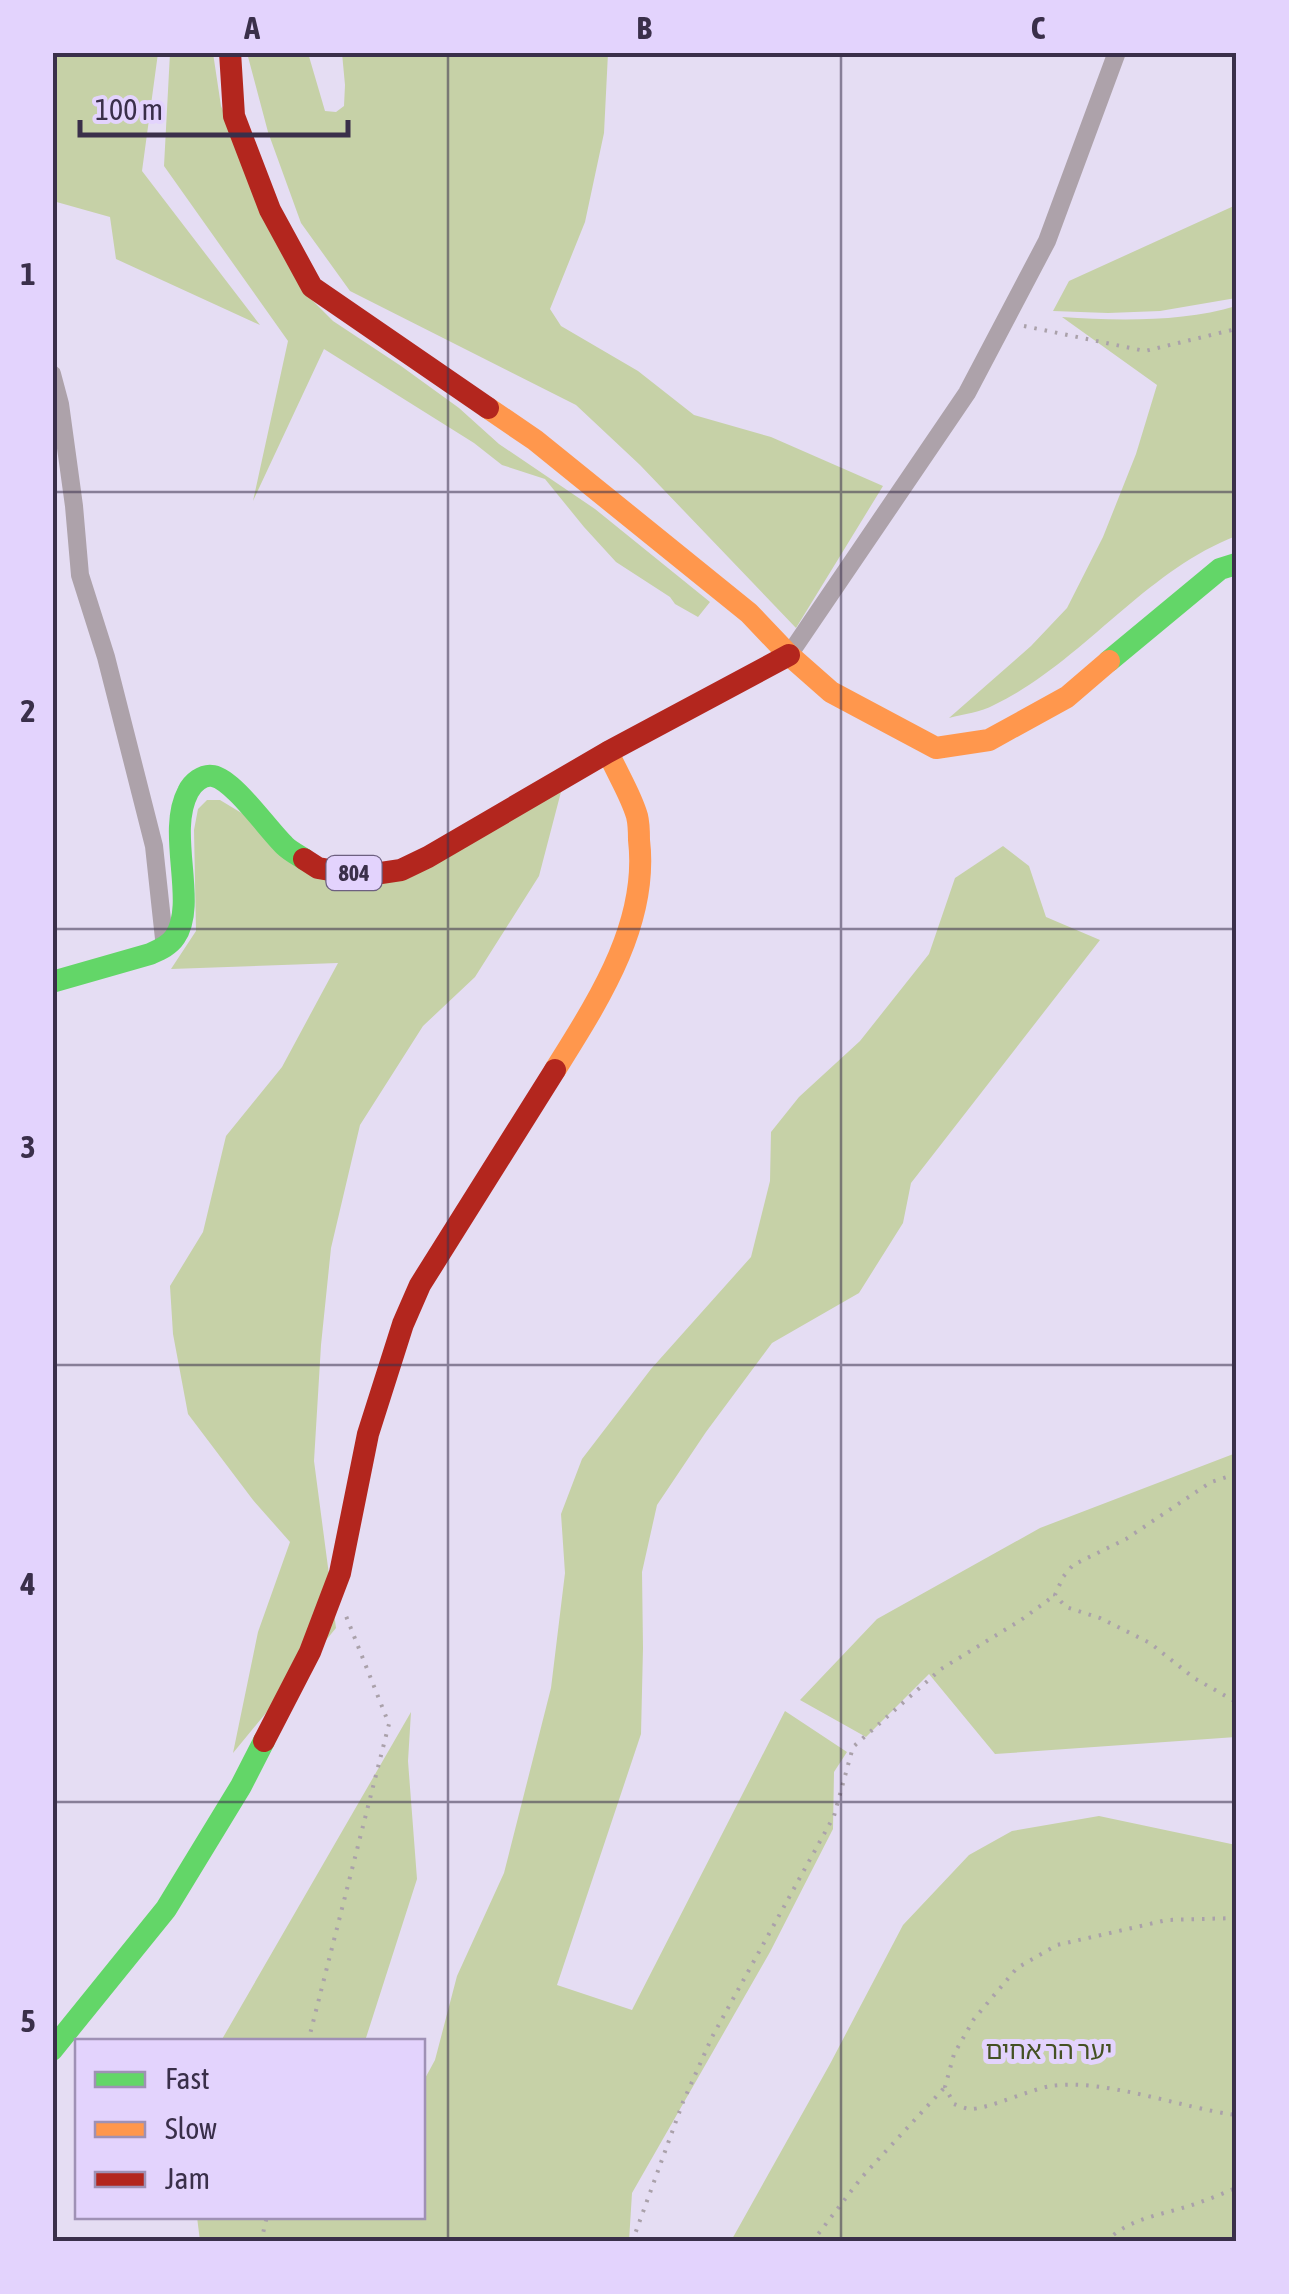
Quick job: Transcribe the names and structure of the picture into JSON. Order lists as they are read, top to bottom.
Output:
{
  "streets": {
    "main road": ["804"]
  },
  "parks": ["יער הר אחים"],
  "legend": ["Fast", "Slow", "Jam"],
  "scale_bar": "100 m",
  "grid": {
    "columns": ["A", "B", "C"],
    "rows": [
      "1",
      "2",
      "3",
      "4",
      "5"
    ]
  }
}
